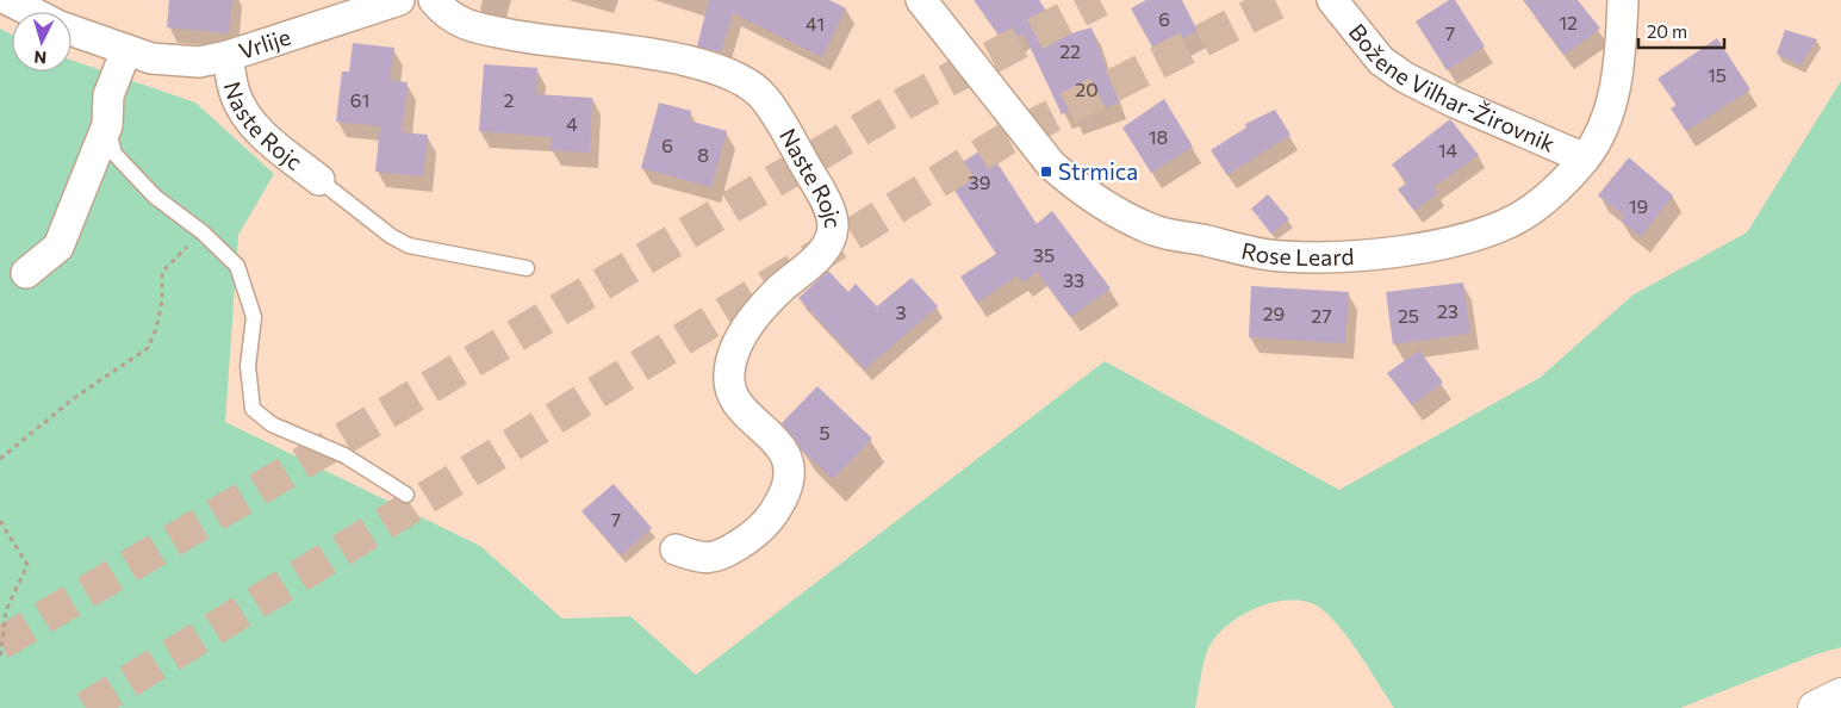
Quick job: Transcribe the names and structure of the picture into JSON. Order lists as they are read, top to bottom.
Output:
{
  "streets": {
    "street": [
      "Vrlije",
      "Božene Vilhar-Žirovnik",
      "Naste Rojc",
      "Rose Leard"
    ]
  },
  "crossings": [
    ["Vrlije", "Naste Rojc"],
    ["Božene Vilhar-Žirovnik", "Rose Leard"]
  ],
  "places": {
    "transit": ["Strmica"]
  },
  "house_numbers": [
    "6",
    "12",
    "41",
    "7",
    "22",
    "15",
    "20",
    "61",
    "2",
    "4",
    "18",
    "6",
    "14",
    "8",
    "39",
    "19",
    "35",
    "33",
    "23",
    "3",
    "29",
    "27",
    "25",
    "5",
    "7"
  ],
  "scale_bar": "20 m",
  "north": "bottom"
}
